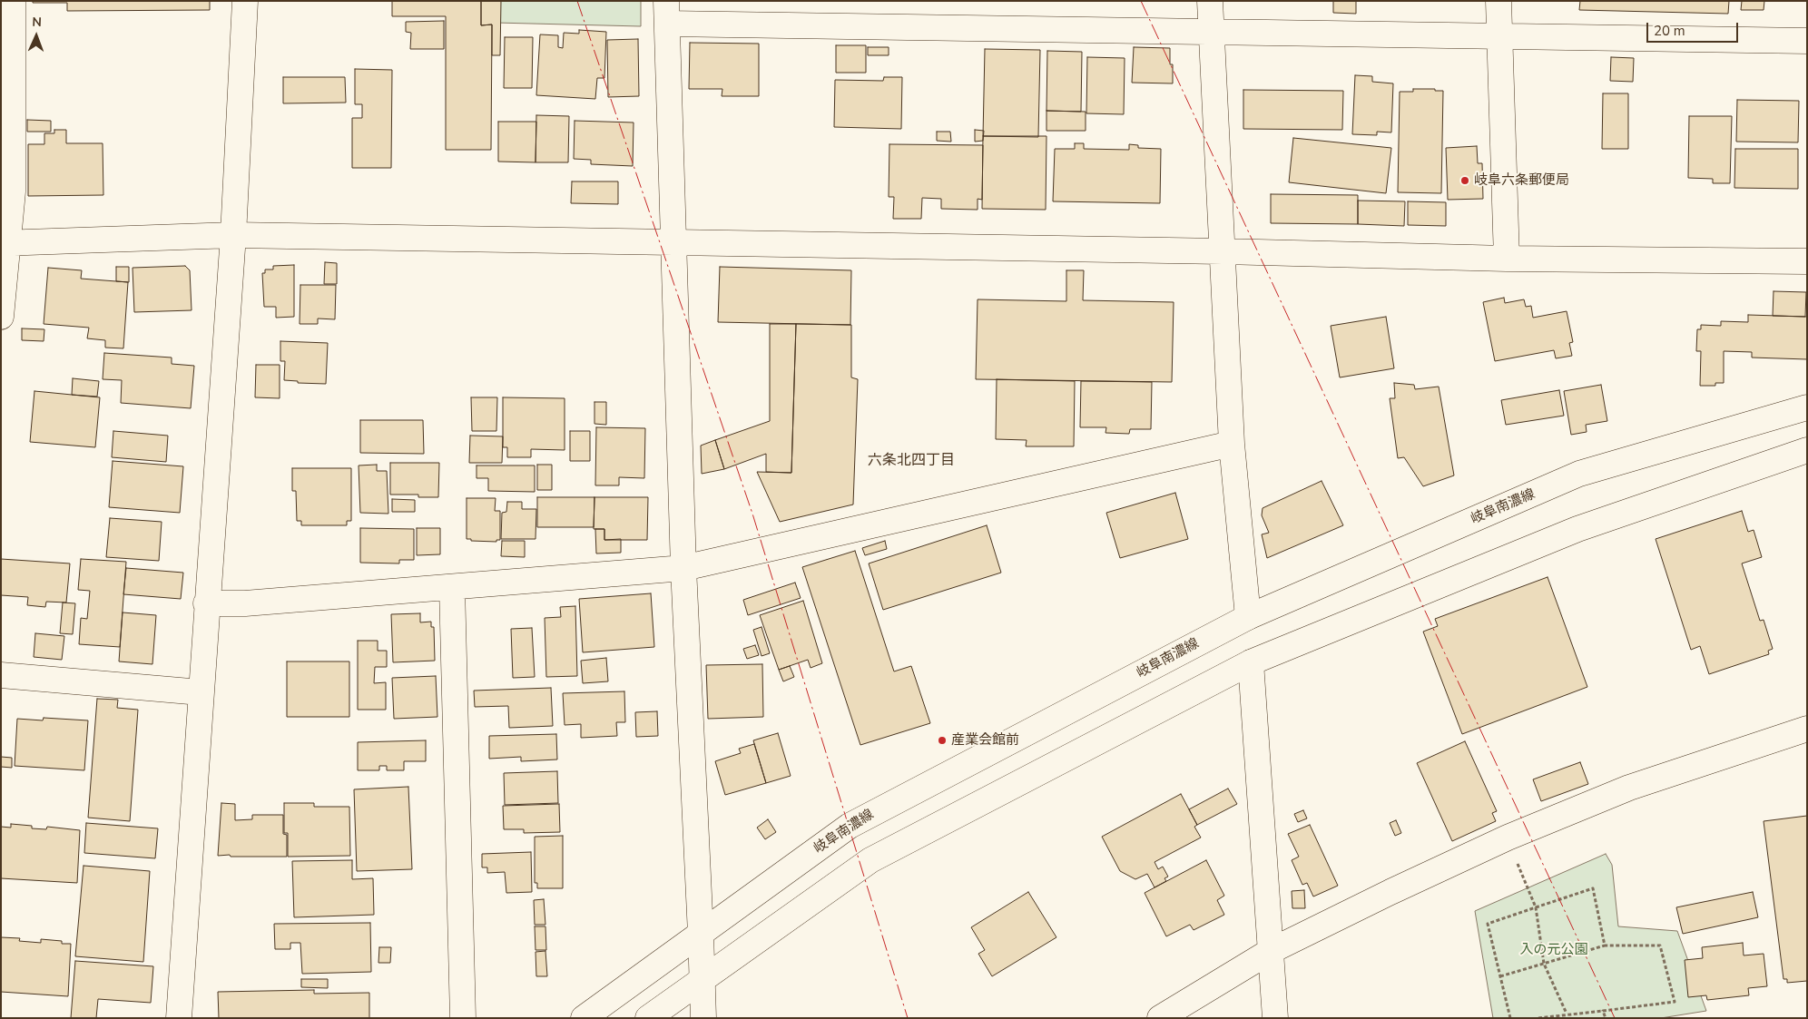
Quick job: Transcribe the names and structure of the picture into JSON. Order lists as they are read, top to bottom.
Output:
{
  "streets": {
    "street": ["岐阜南濃線"]
  },
  "districts": ["六条北四丁目"],
  "parks": ["入の元公園"],
  "places": ["岐阜六条郵便局", "産業会館前"],
  "scale_bar": "20 m",
  "north": "top"
}
